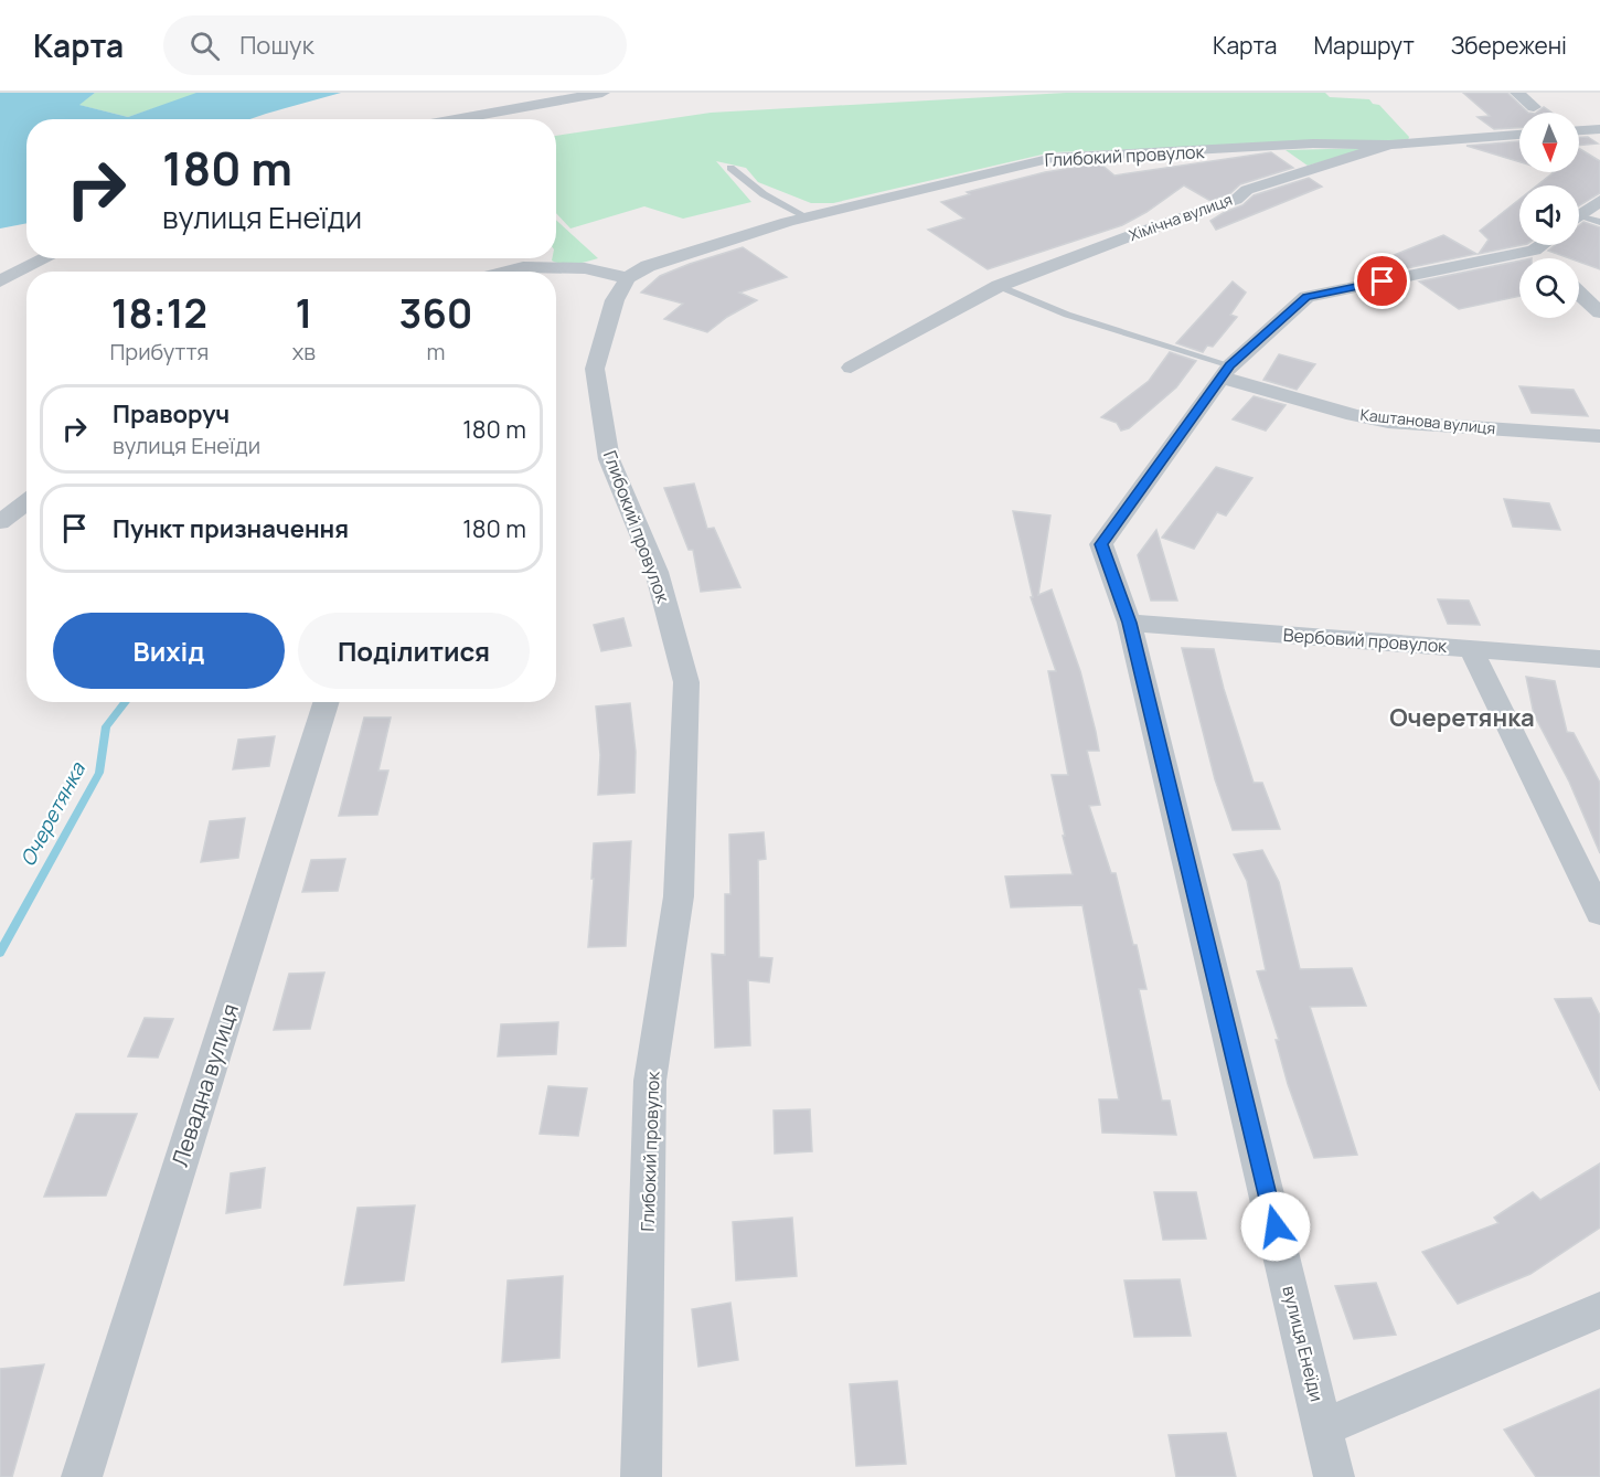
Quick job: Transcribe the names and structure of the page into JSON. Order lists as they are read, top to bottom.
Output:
{
  "streets": {
    "street": [
      "Глибокий провулок",
      "Хімічна вулиця",
      "Каштанова вулиця",
      "Вербовий провулок",
      "Левадна вулиця",
      "вулиця Енеїди"
    ]
  },
  "crossings": [
    ["Глибокий провулок", "Хімічна вулиця"],
    ["Каштанова вулиця", "вулиця Енеїди"],
    ["Вербовий провулок", "вулиця Енеїди"]
  ],
  "districts": ["Очеретянка"],
  "water": ["Очеретянка"],
  "north": "bottom",
  "page": {
    "header": "Карта",
    "search": "Пошук",
    "nav": ["Карта", "Маршрут", "Збережені"],
    "turn": ["180 m", "вулиця Енеїди"],
    "eta": [
      "18:12",
      "Прибуття",
      "1",
      "хв",
      "360",
      "m"
    ],
    "list": [
      {
        "name": "Праворуч",
        "note": "вулиця Енеїди",
        "value": "180 m"
      },
      {
        "name": "Пункт призначення",
        "value": "180 m"
      }
    ],
    "buttons": ["Вихід", "Поділитися"]
  }
}
